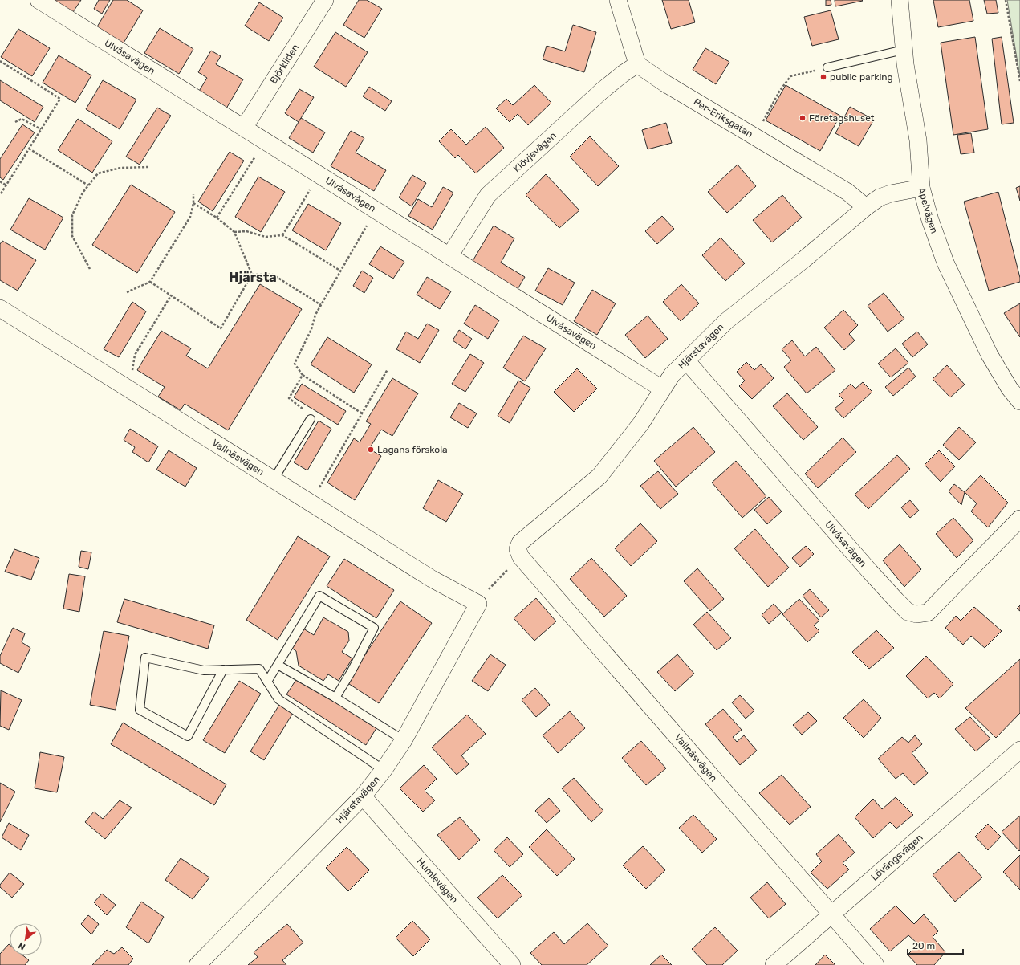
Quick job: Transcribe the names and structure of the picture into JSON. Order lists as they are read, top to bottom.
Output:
{
  "streets": {
    "street": [
      "Ulvåsavägen",
      "Björkliden",
      "Per-Eriksgatan",
      "Klövjevägen",
      "Apelvägen",
      "Hjärstavägen",
      "Vallnäsvägen",
      "Lövängsvägen",
      "Humlevägen"
    ]
  },
  "crossings": [
    ["Ulvåsavägen", "Björkliden"],
    ["Ulvåsavägen", "Klövjevägen"],
    ["Ulvåsavägen", "Hjärstavägen"],
    ["Per-Eriksgatan", "Klövjevägen"],
    ["Per-Eriksgatan", "Hjärstavägen"],
    ["Apelvägen", "Hjärstavägen"],
    ["Hjärstavägen", "Vallnäsvägen"],
    ["Hjärstavägen", "Humlevägen"],
    ["Vallnäsvägen", "Lövängsvägen"]
  ],
  "districts": ["Hjärsta"],
  "places": ["public parking", "Företagshuset", "Lagans förskola"],
  "scale_bar": "20 m",
  "north": "bottom left"
}
